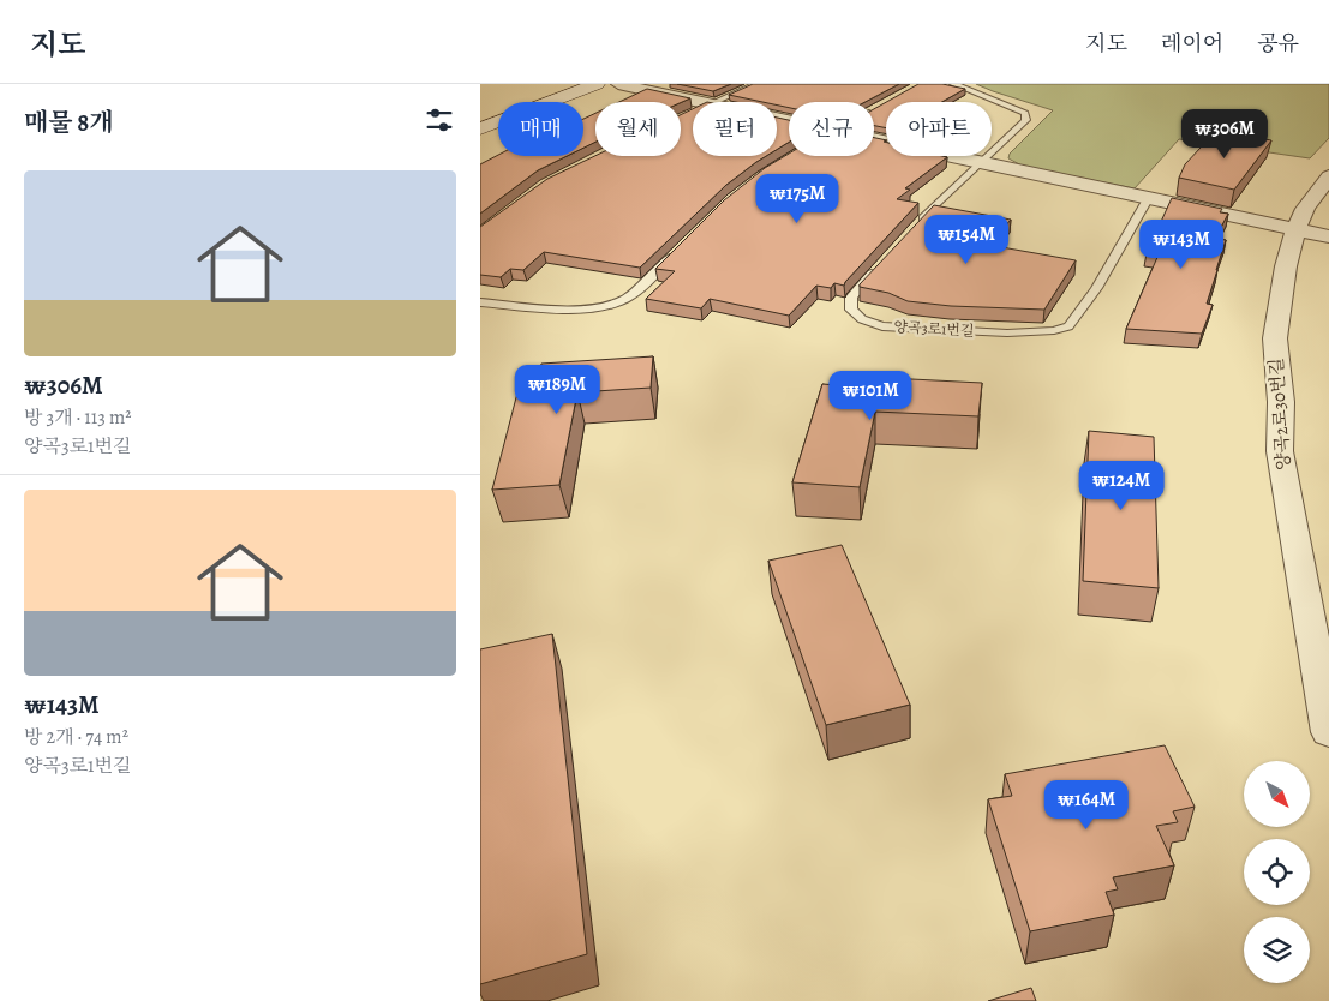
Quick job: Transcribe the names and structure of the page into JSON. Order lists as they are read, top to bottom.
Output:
{
  "streets": {
    "street": ["양곡2로30번길"],
    "lane": ["양곡3로1번길"]
  },
  "north": "bottom right",
  "page": {
    "header": "지도",
    "nav": ["지도", "레이어", "공유"],
    "heading": "매물 8개",
    "chip": [
      "매매",
      "월세",
      "필터",
      "신규",
      "아파트"
    ],
    "price": [
      "₩306M",
      "₩175M",
      "₩154M",
      "₩143M",
      "₩189M",
      "₩101M",
      "₩124M",
      "₩164M"
    ],
    "list": [
      {
        "name": "₩306M",
        "note": "방 3개 · 113 m² · 양곡3로1번길"
      },
      {
        "name": "₩143M",
        "note": "방 2개 · 74 m² · 양곡3로1번길"
      }
    ]
  }
}
